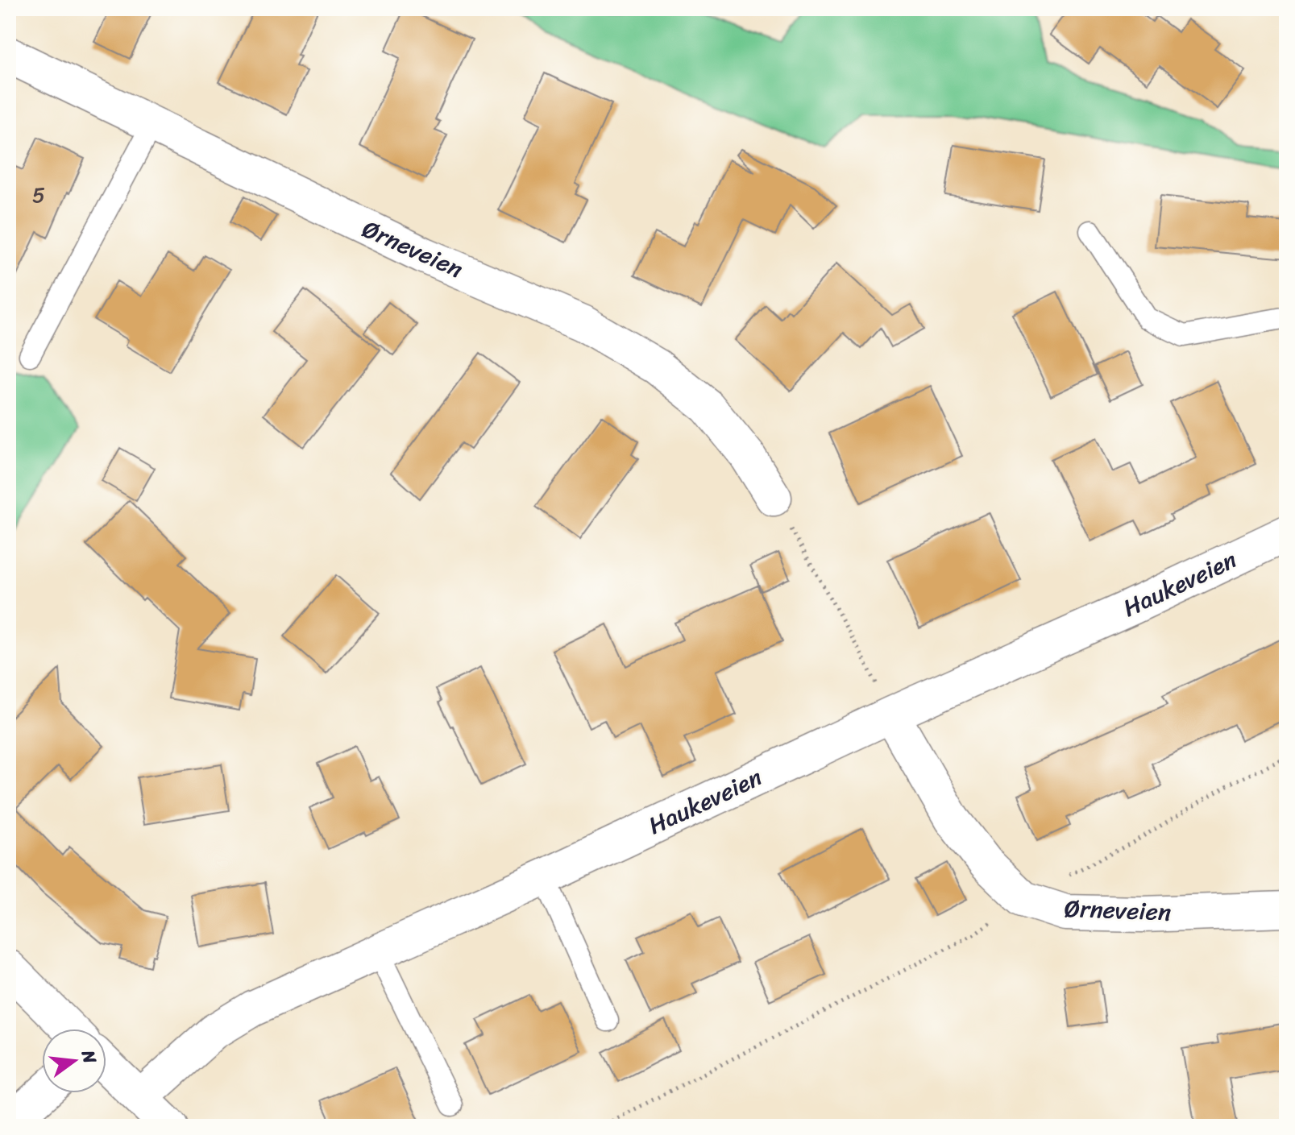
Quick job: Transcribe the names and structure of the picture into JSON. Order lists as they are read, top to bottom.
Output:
{
  "streets": {
    "street": ["Ørneveien", "Haukeveien"]
  },
  "crossings": [
    ["Ørneveien", "Haukeveien"]
  ],
  "house_numbers": ["5"],
  "north": "right"
}
